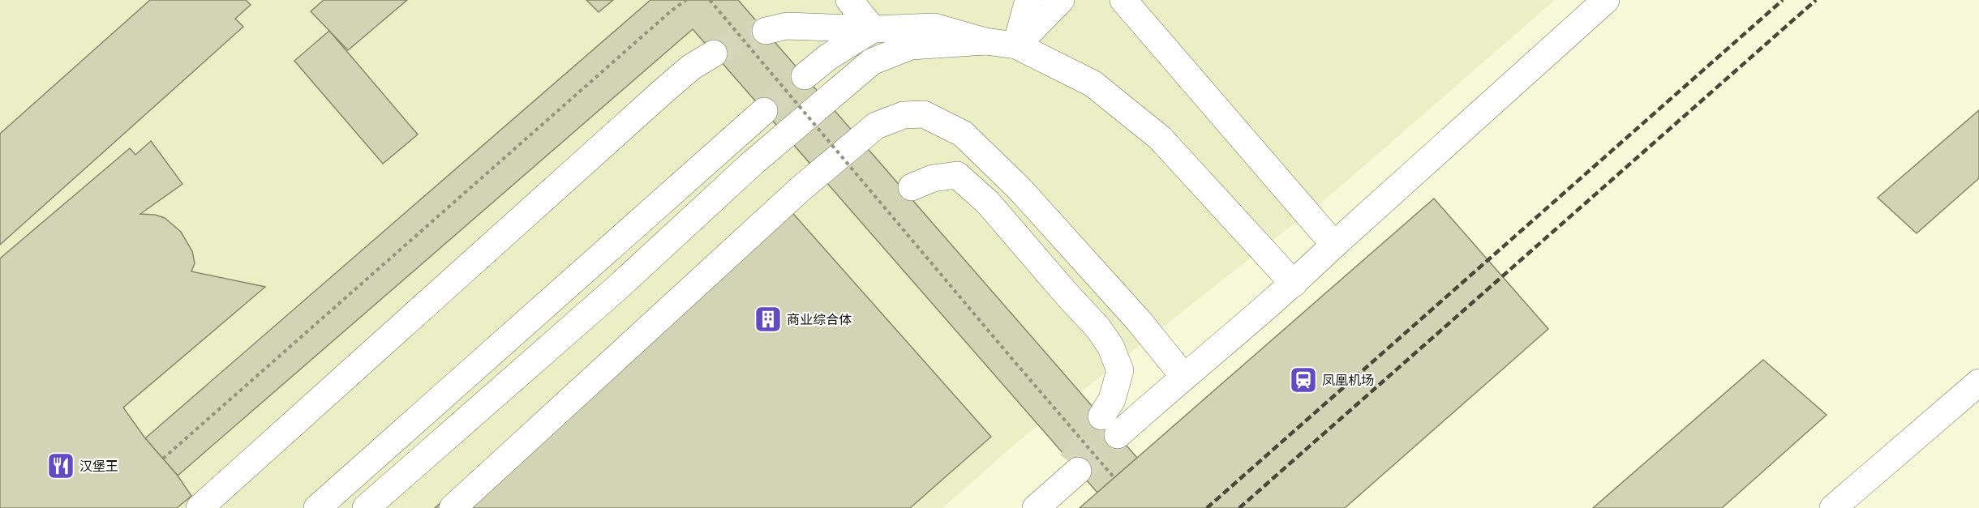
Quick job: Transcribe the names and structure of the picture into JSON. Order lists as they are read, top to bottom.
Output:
{
  "places": {
    "building": ["商业综合体"],
    "station": ["凤凰机场"],
    "restaurant": ["汉堡王"]
  }
}
